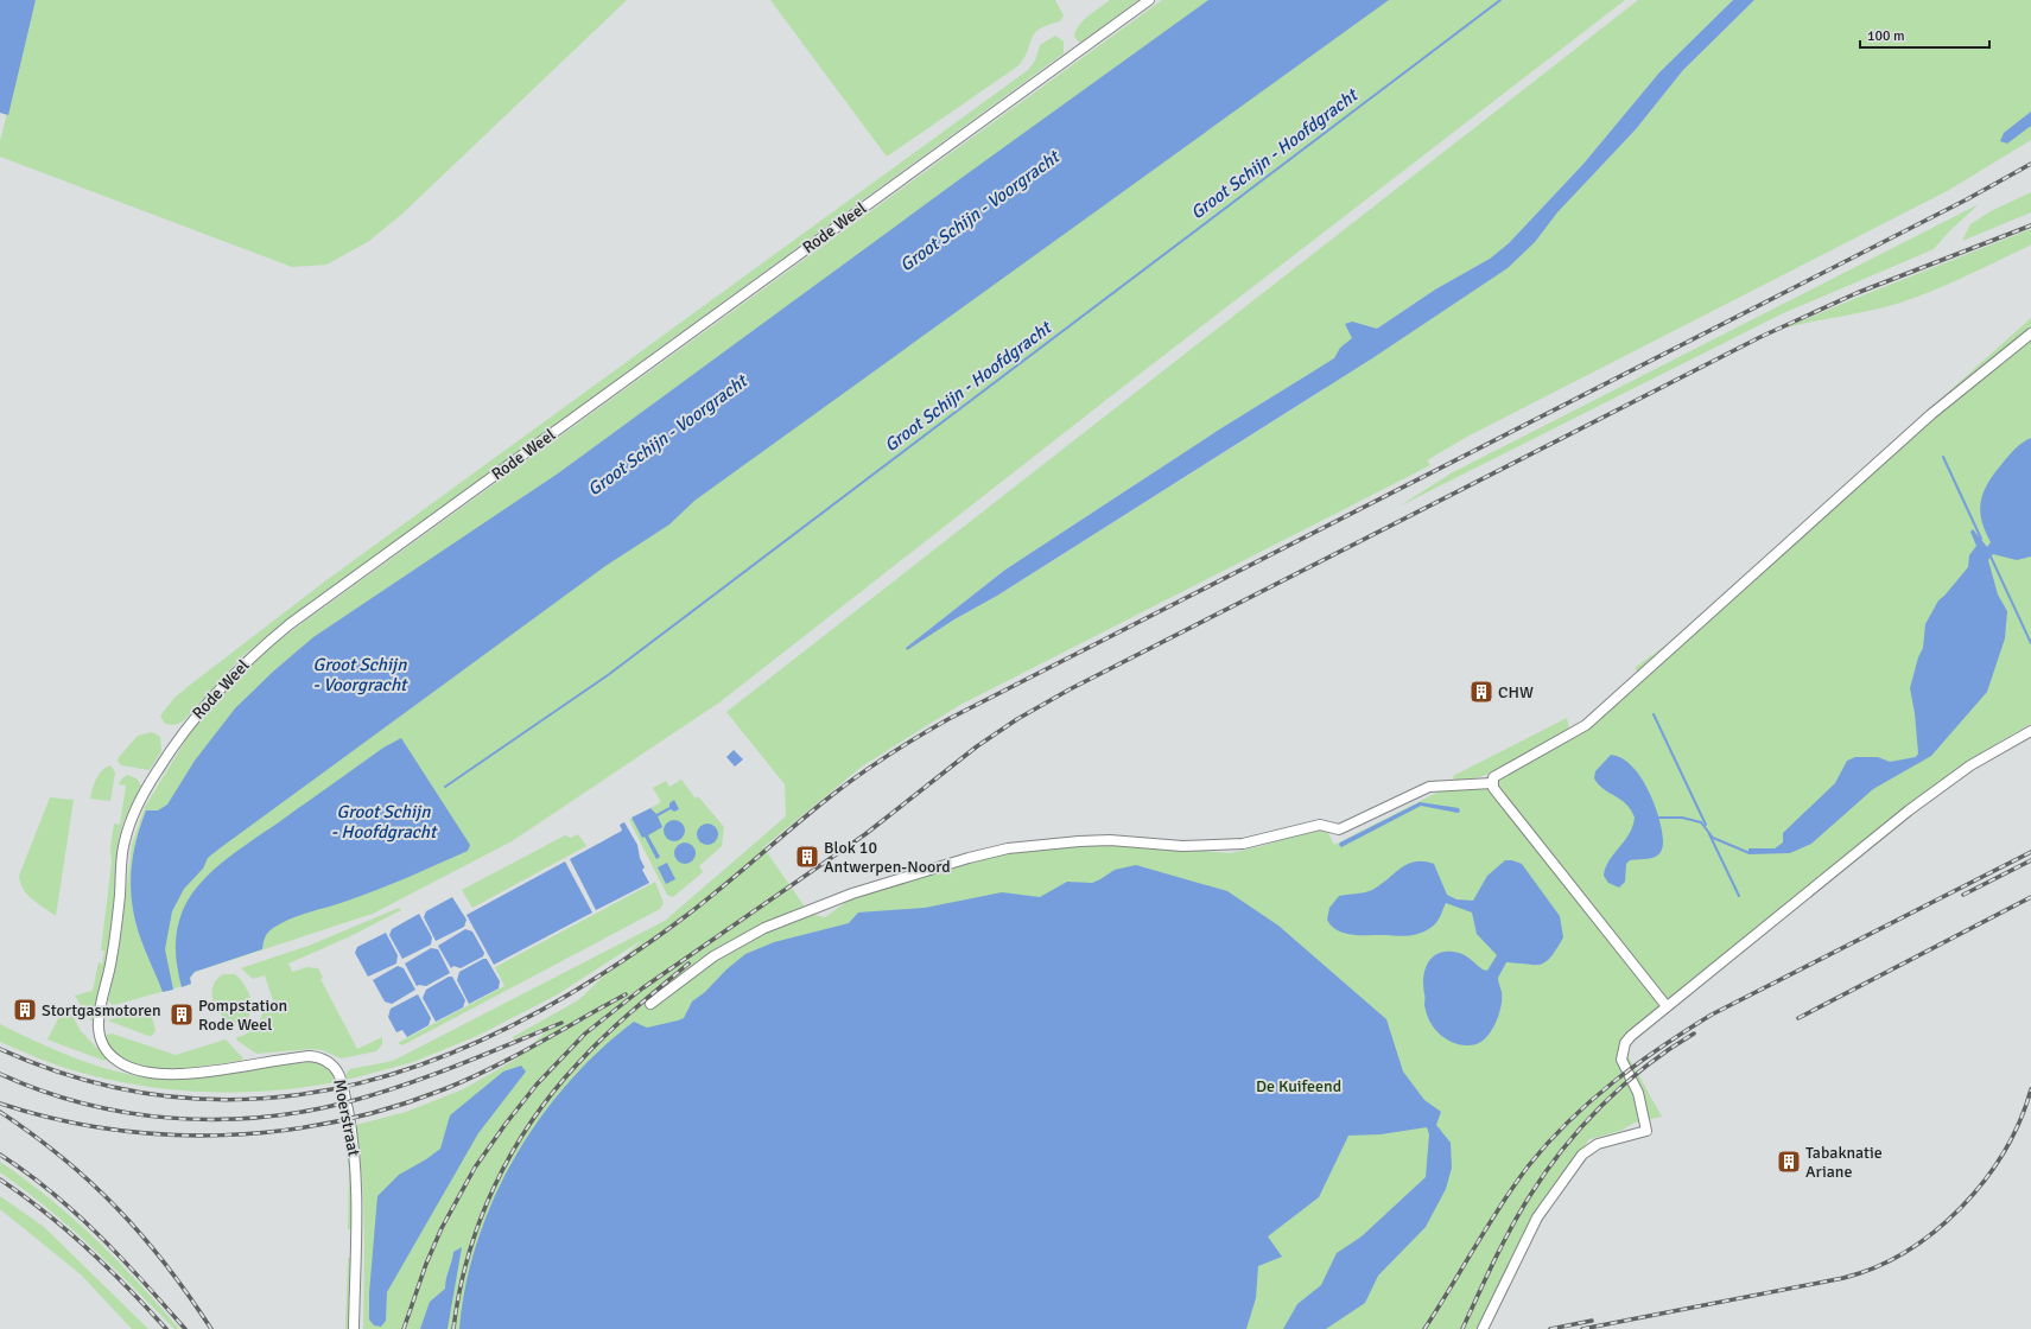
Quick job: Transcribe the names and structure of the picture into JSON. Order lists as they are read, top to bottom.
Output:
{
  "streets": {
    "street": ["Rode Weel", "Moerstraat"]
  },
  "crossings": [
    ["Rode Weel", "Moerstraat"]
  ],
  "water": ["Groot Schijn - Hoofdgracht", "Groot Schijn - Voorgracht"],
  "parks": ["De Kuifeend"],
  "places": {
    "building": [
      "CHW",
      "Blok 10 Antwerpen-Noord",
      "Stortgasmotoren",
      "Pompstation Rode Weel",
      "Tabaknatie Ariane"
    ]
  },
  "scale_bar": "100 m"
}
